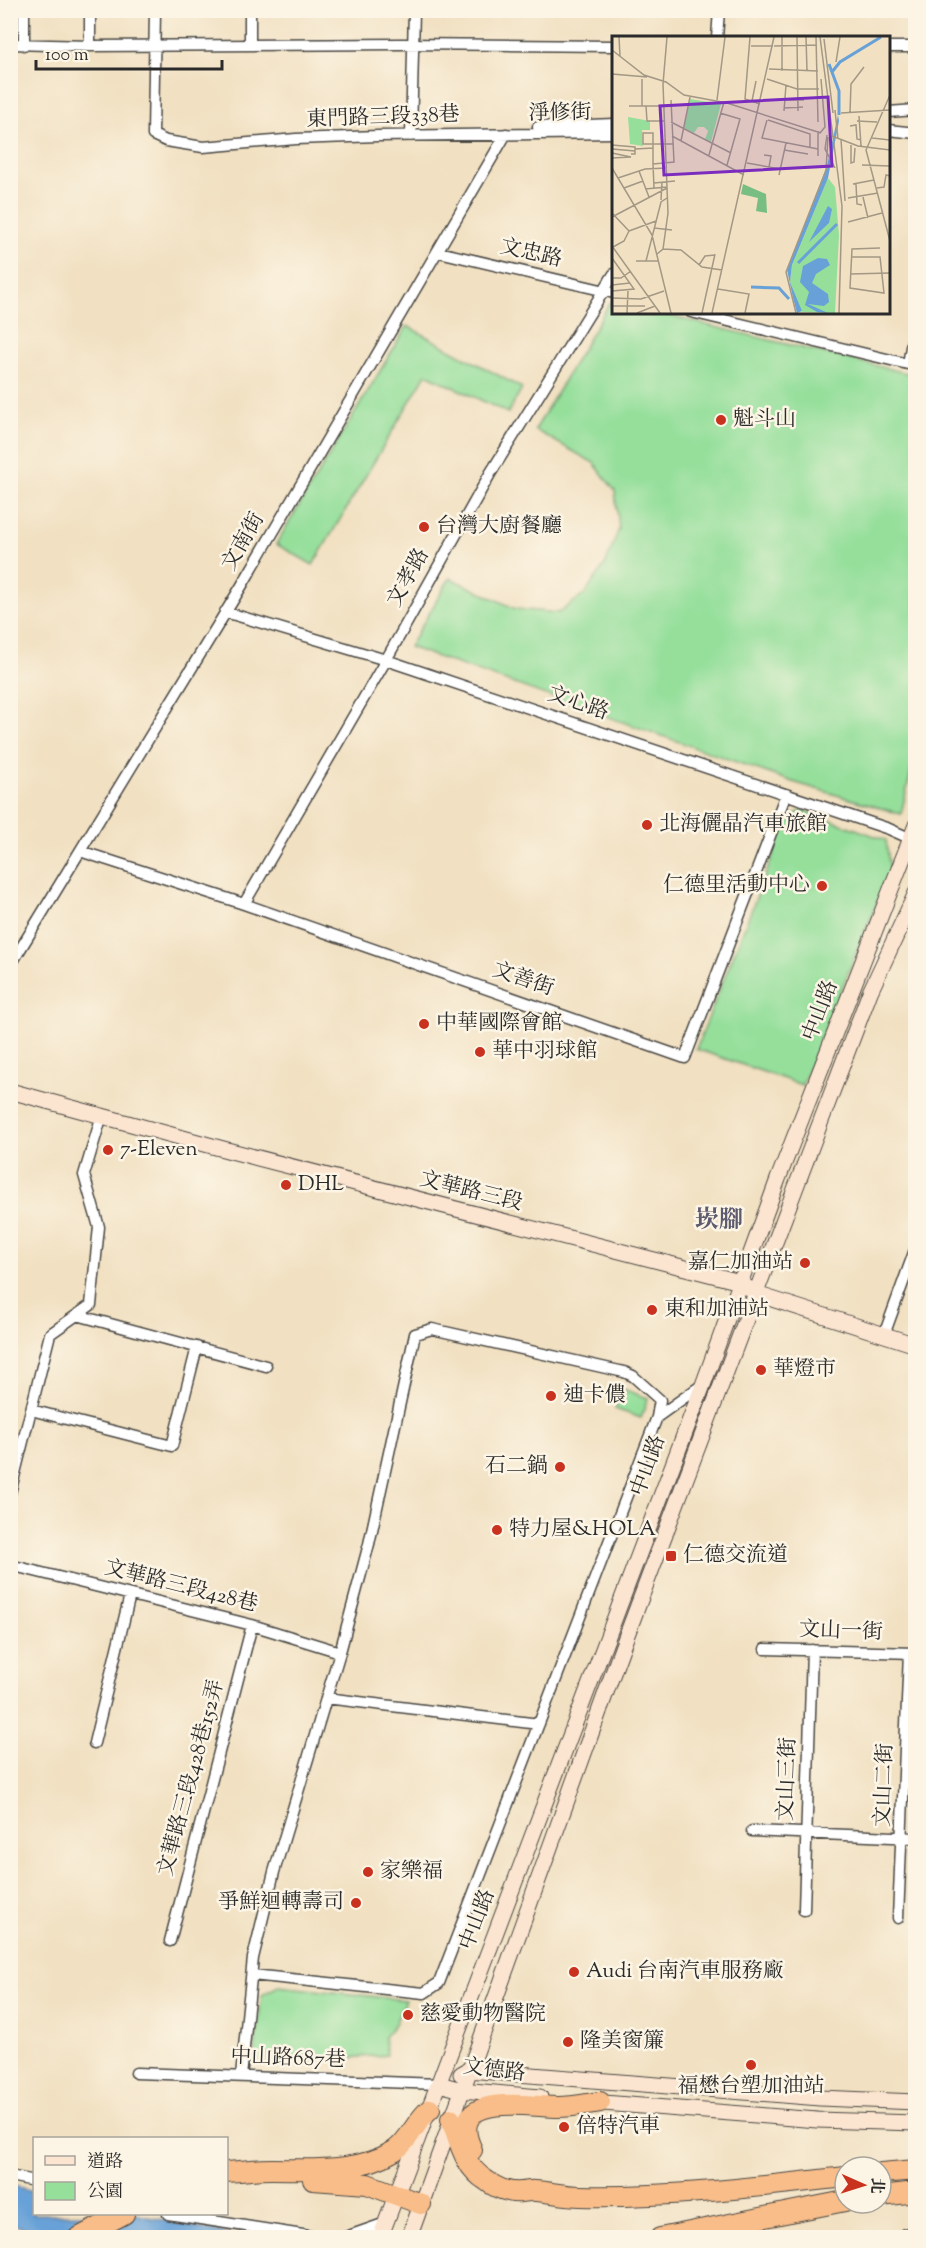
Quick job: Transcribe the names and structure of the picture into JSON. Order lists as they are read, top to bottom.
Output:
{
  "streets": {
    "main road": ["中山路", "文華路三段", "文德路"],
    "street": [
      "淨修街",
      "東門路三段338巷",
      "文忠路",
      "文南街",
      "文孝路",
      "文心路",
      "文善街",
      "文華路三段428巷",
      "文山一街",
      "文華路三段428巷152弄",
      "文山三街",
      "文山二街",
      "中山路687巷"
    ]
  },
  "crossings": [
    ["淨修街", "東門路三段338巷"],
    ["淨修街", "文南街"],
    ["東門路三段338巷", "文南街"],
    ["文忠路", "文南街"],
    ["文忠路", "文孝路"],
    ["文南街", "文心路"],
    ["文南街", "文善街"],
    ["文孝路", "文心路"],
    ["文孝路", "文善街"],
    ["文心路", "文善街"],
    ["文心路", "中山路"],
    ["中山路", "文華路三段"],
    ["中山路", "中山路687巷"],
    ["中山路", "文德路"],
    ["文華路三段428巷", "文華路三段428巷152弄"],
    ["文山一街", "文山三街"],
    ["文山一街", "文山二街"],
    ["中山路687巷", "文德路"]
  ],
  "districts": ["崁腳"],
  "places": {
    "other": [
      "魁斗山",
      "台灣大廚餐廳",
      "北海儷晶汽車旅館",
      "仁德里活動中心",
      "中華國際會館",
      "華中羽球館",
      "7-Eleven",
      "DHL",
      "嘉仁加油站",
      "東和加油站",
      "華燈市",
      "迪卡儂",
      "石二鍋",
      "特力屋&HOLA",
      "家樂福",
      "爭鮮迴轉壽司",
      "Audi 台南汽車服務廠",
      "慈愛動物醫院",
      "隆美窗簾",
      "福懋台塑加油站",
      "倍特汽車"
    ],
    "transit": ["仁德交流道"]
  },
  "legend": ["道路", "公園"],
  "scale_bar": "100 m",
  "north": "right"
}
